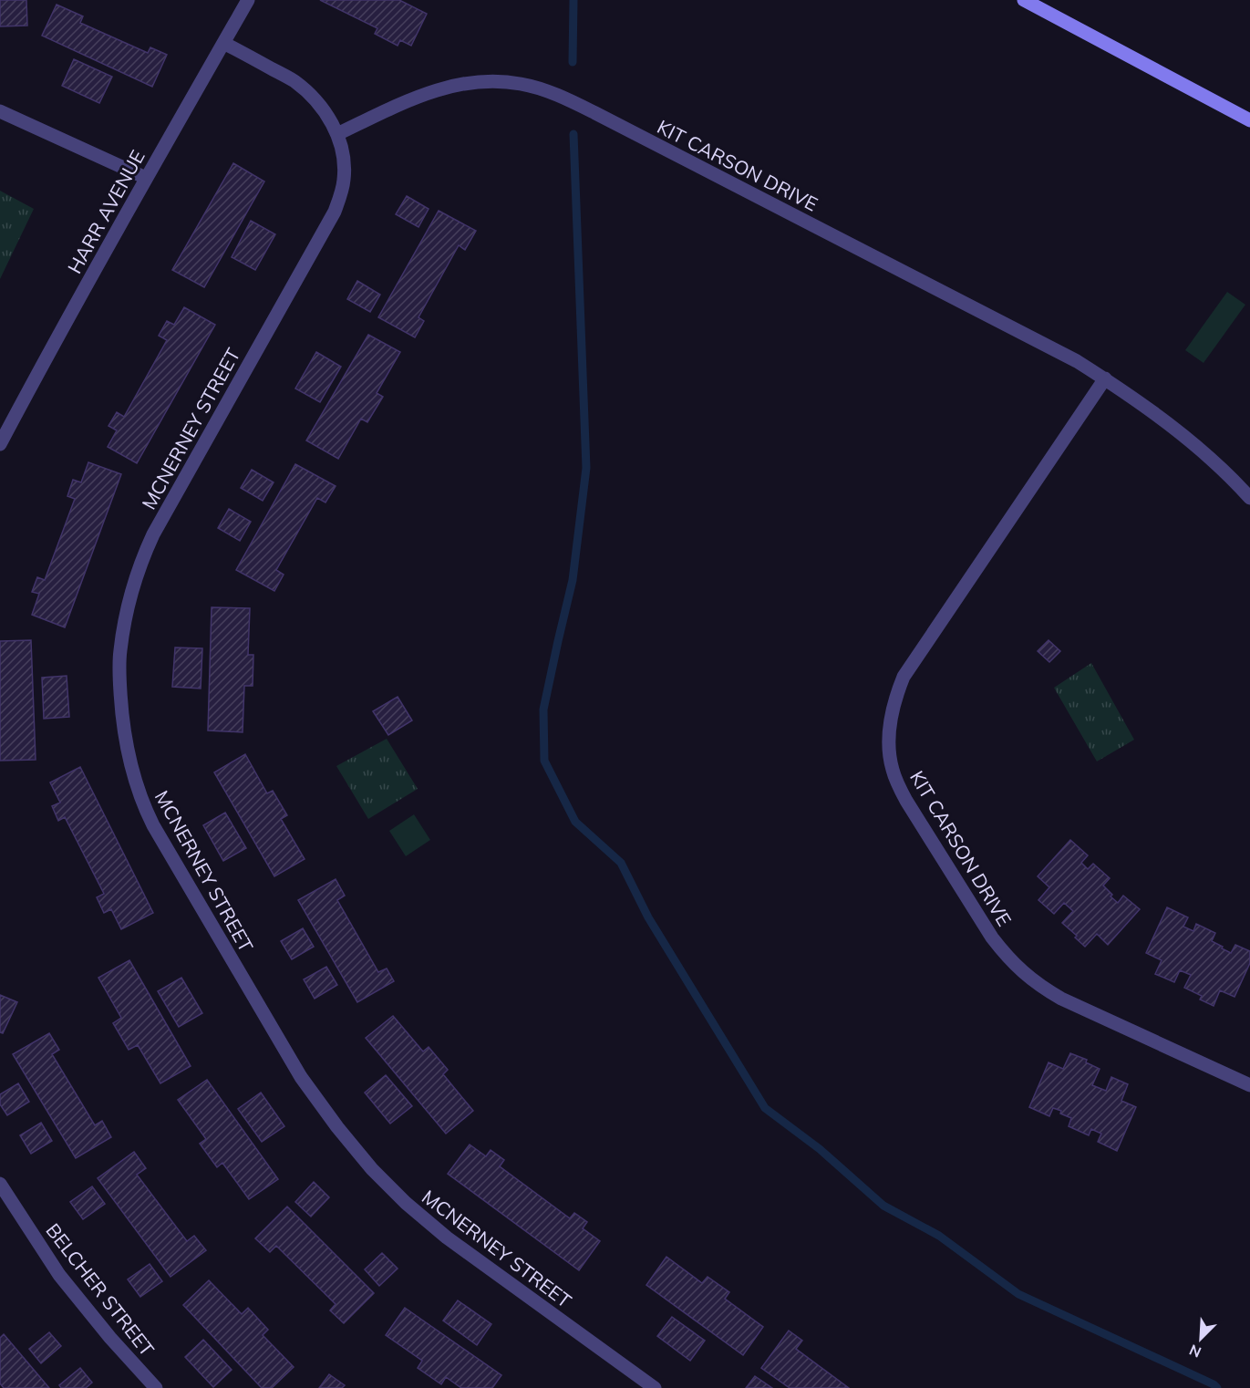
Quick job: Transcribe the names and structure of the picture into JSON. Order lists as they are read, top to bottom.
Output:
{
  "streets": {
    "street": [
      "KIT CARSON DRIVE",
      "HARR AVENUE",
      "MCNERNEY STREET",
      "BELCHER STREET"
    ]
  },
  "crossings": [
    ["KIT CARSON DRIVE", "MCNERNEY STREET"],
    ["HARR AVENUE", "MCNERNEY STREET"]
  ],
  "north": "bottom left"
}
